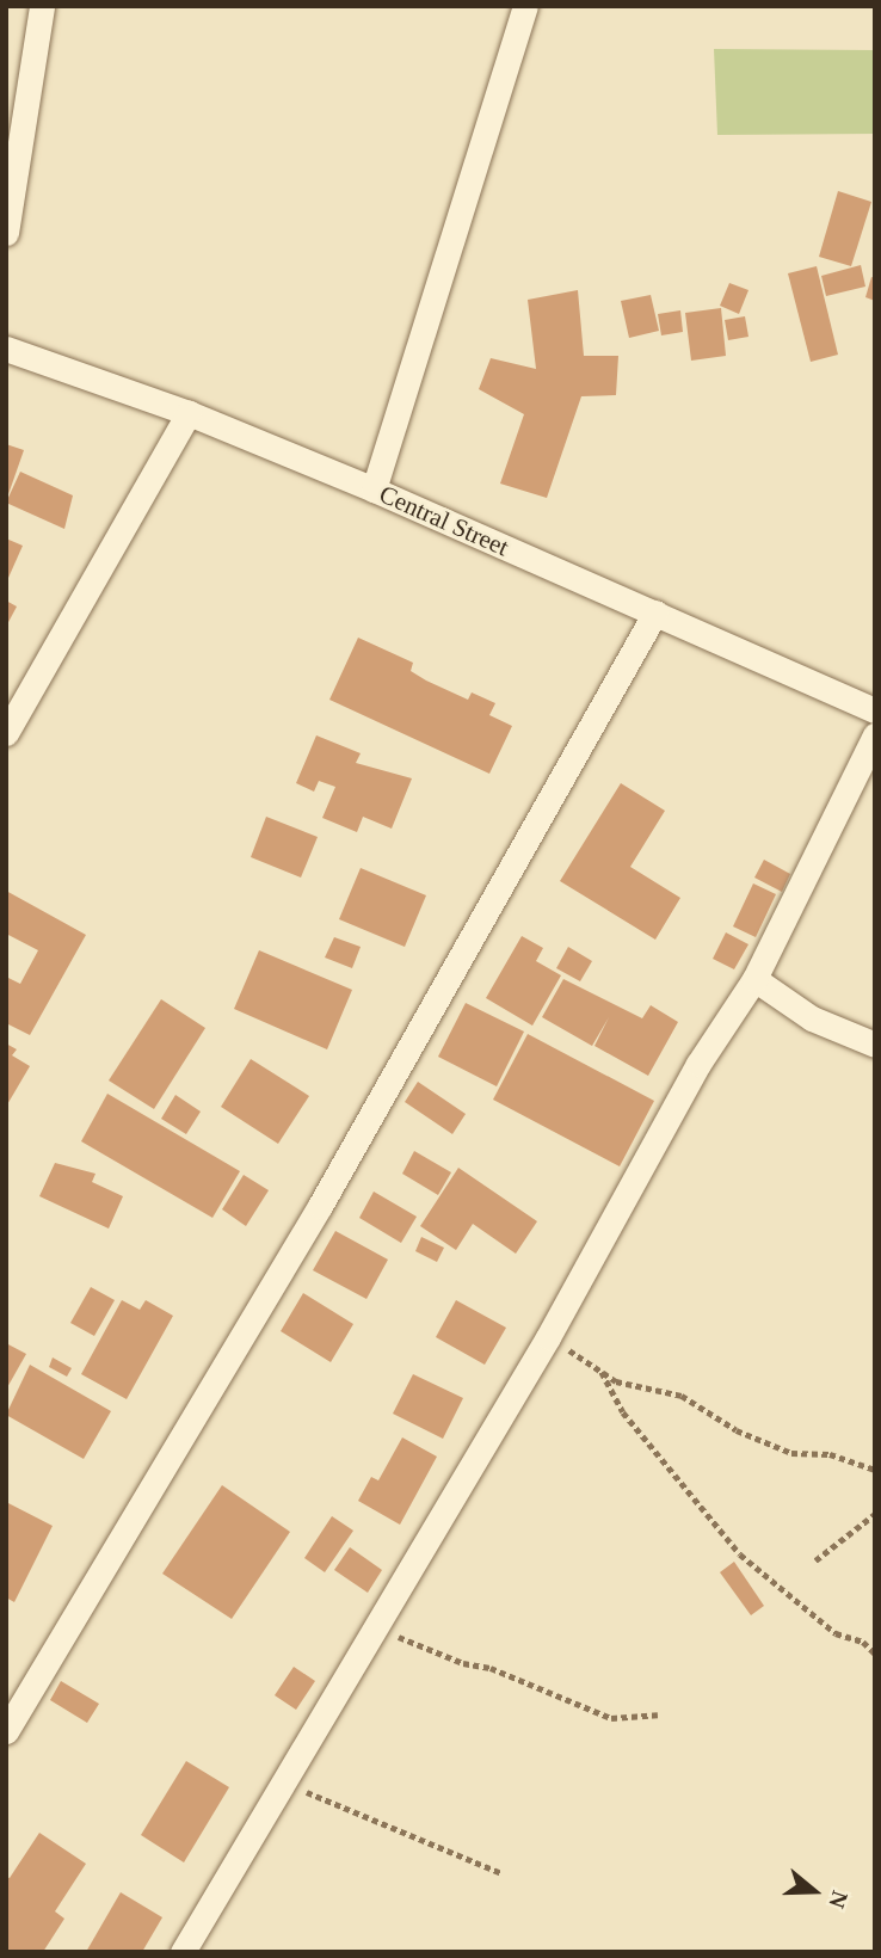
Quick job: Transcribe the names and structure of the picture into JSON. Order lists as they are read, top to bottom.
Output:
{
  "streets": {
    "street": ["Central Street"]
  },
  "north": "right"
}
